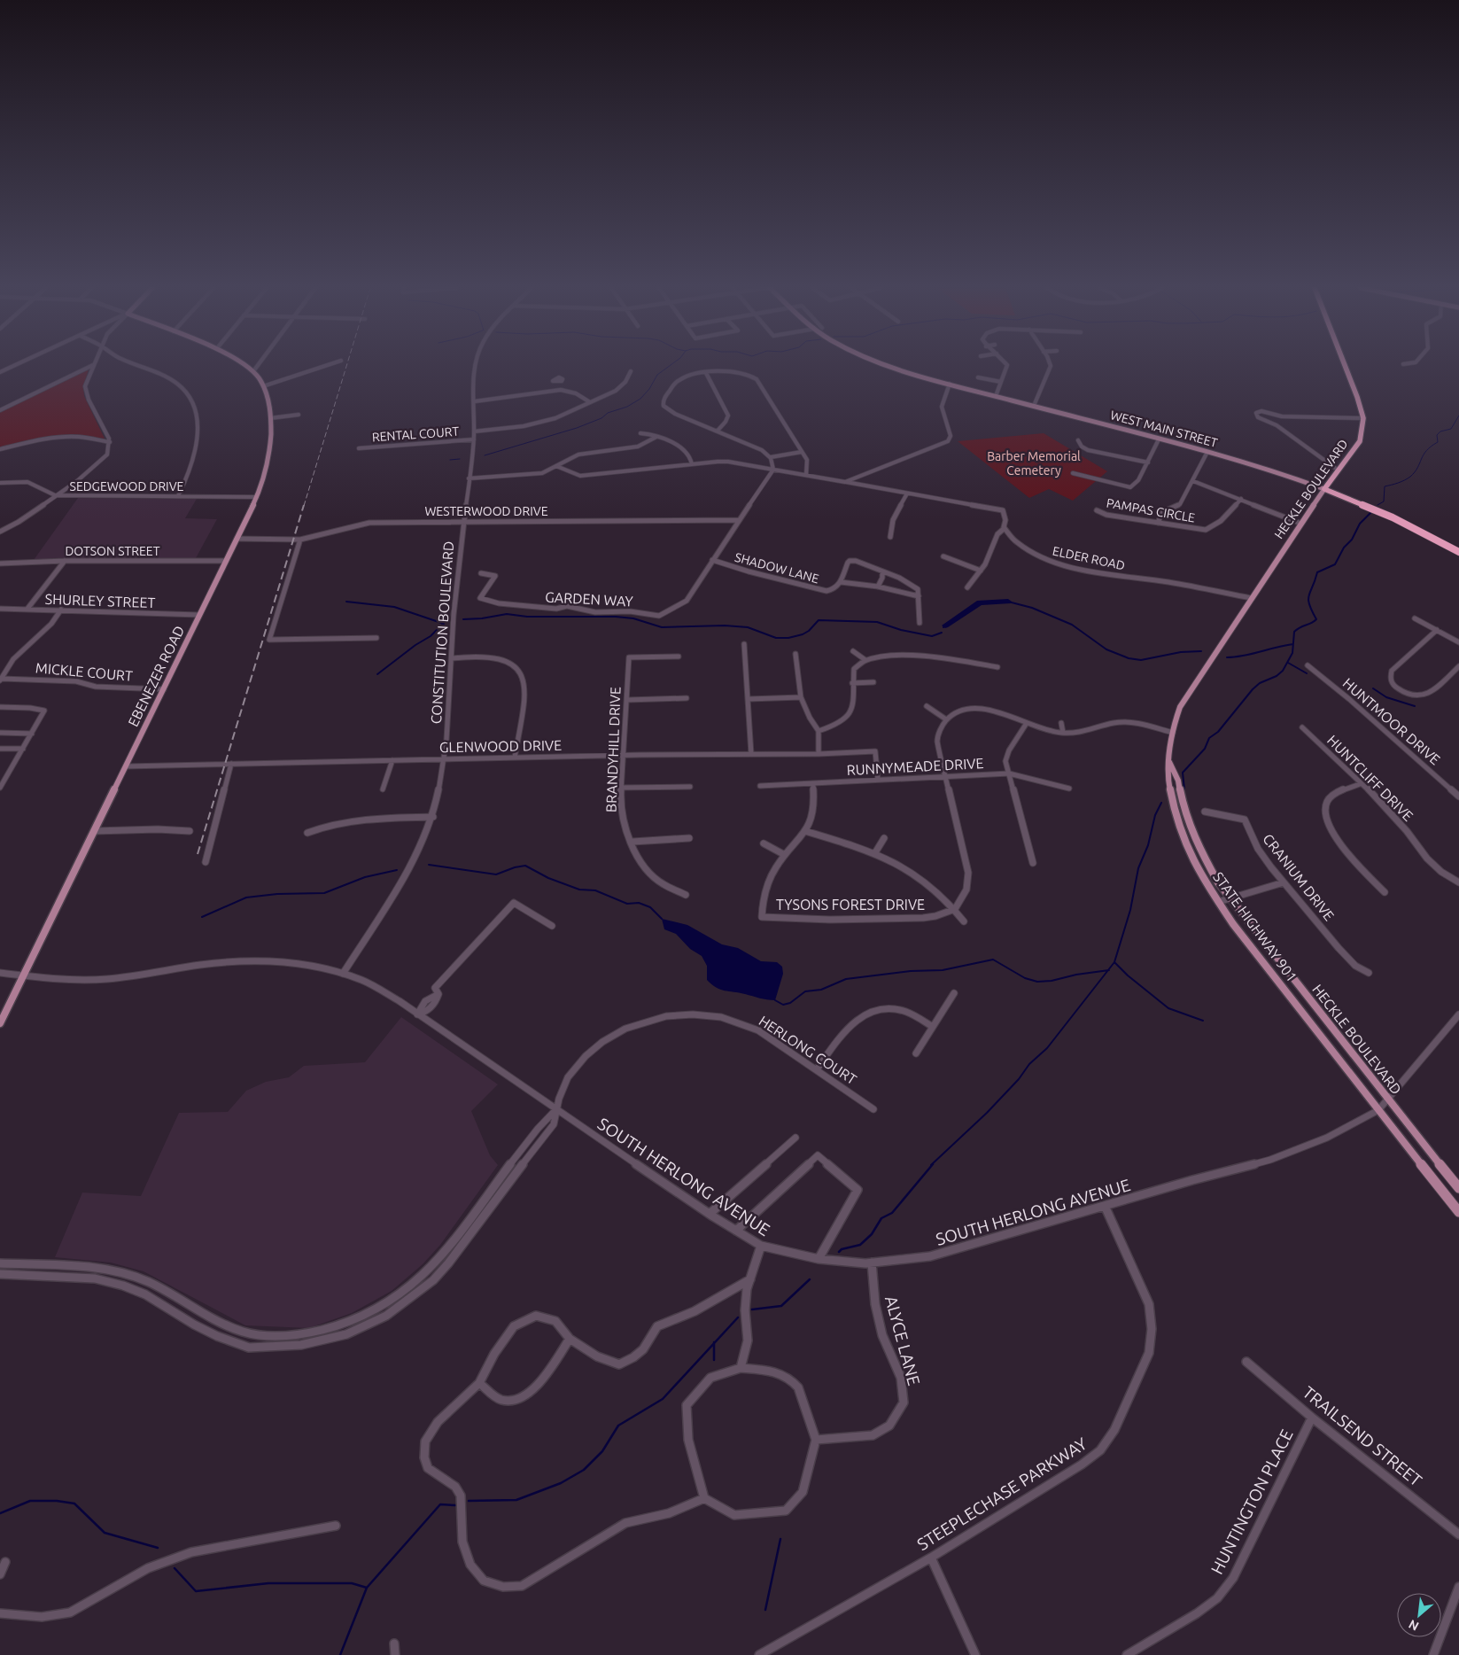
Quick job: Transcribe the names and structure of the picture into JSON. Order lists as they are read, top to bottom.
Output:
{
  "streets": {
    "highway": ["WEST MAIN STREET", "HECKLE BOULEVARD"],
    "main road": ["EBENEZER ROAD", "STATE HIGHWAY 901"],
    "street": [
      "RENTAL COURT",
      "SEDGEWOOD DRIVE",
      "PAMPAS CIRCLE",
      "WESTERWOOD DRIVE",
      "DOTSON STREET",
      "ELDER ROAD",
      "SHADOW LANE",
      "GARDEN WAY",
      "SHURLEY STREET",
      "CONSTITUTION BOULEVARD",
      "MICKLE COURT",
      "HUNTMOOR DRIVE",
      "GLENWOOD DRIVE",
      "BRANDYHILL DRIVE",
      "RUNNYMEADE DRIVE",
      "HUNTCLIFF DRIVE",
      "CRANIUM DRIVE",
      "TYSONS FOREST DRIVE",
      "HERLONG COURT",
      "SOUTH HERLONG AVENUE",
      "ALYCE LANE",
      "TRAILSEND STREET",
      "STEEPLECHASE PARKWAY",
      "HUNTINGTON PLACE"
    ]
  },
  "crossings": [
    ["WEST MAIN STREET", "HECKLE BOULEVARD"],
    ["RENTAL COURT", "CONSTITUTION BOULEVARD"],
    ["SEDGEWOOD DRIVE", "EBENEZER ROAD"],
    ["HECKLE BOULEVARD", "ELDER ROAD"],
    ["HECKLE BOULEVARD", "STATE HIGHWAY 901"],
    ["HECKLE BOULEVARD", "SOUTH HERLONG AVENUE"],
    ["WESTERWOOD DRIVE", "CONSTITUTION BOULEVARD"],
    ["WESTERWOOD DRIVE", "EBENEZER ROAD"],
    ["DOTSON STREET", "EBENEZER ROAD"],
    ["ELDER ROAD", "STATE HIGHWAY 901"],
    ["SHADOW LANE", "GARDEN WAY"],
    ["SHURLEY STREET", "EBENEZER ROAD"],
    ["CONSTITUTION BOULEVARD", "GLENWOOD DRIVE"],
    ["CONSTITUTION BOULEVARD", "SOUTH HERLONG AVENUE"],
    ["MICKLE COURT", "EBENEZER ROAD"],
    ["EBENEZER ROAD", "GLENWOOD DRIVE"],
    ["EBENEZER ROAD", "SOUTH HERLONG AVENUE"],
    ["GLENWOOD DRIVE", "BRANDYHILL DRIVE"],
    ["GLENWOOD DRIVE", "RUNNYMEADE DRIVE"],
    ["STATE HIGHWAY 901", "SOUTH HERLONG AVENUE"],
    ["HERLONG COURT", "SOUTH HERLONG AVENUE"],
    ["SOUTH HERLONG AVENUE", "ALYCE LANE"],
    ["SOUTH HERLONG AVENUE", "STEEPLECHASE PARKWAY"],
    ["TRAILSEND STREET", "HUNTINGTON PLACE"]
  ],
  "parks": ["Barber Memorial Cemetery"],
  "north": "bottom left"
}
